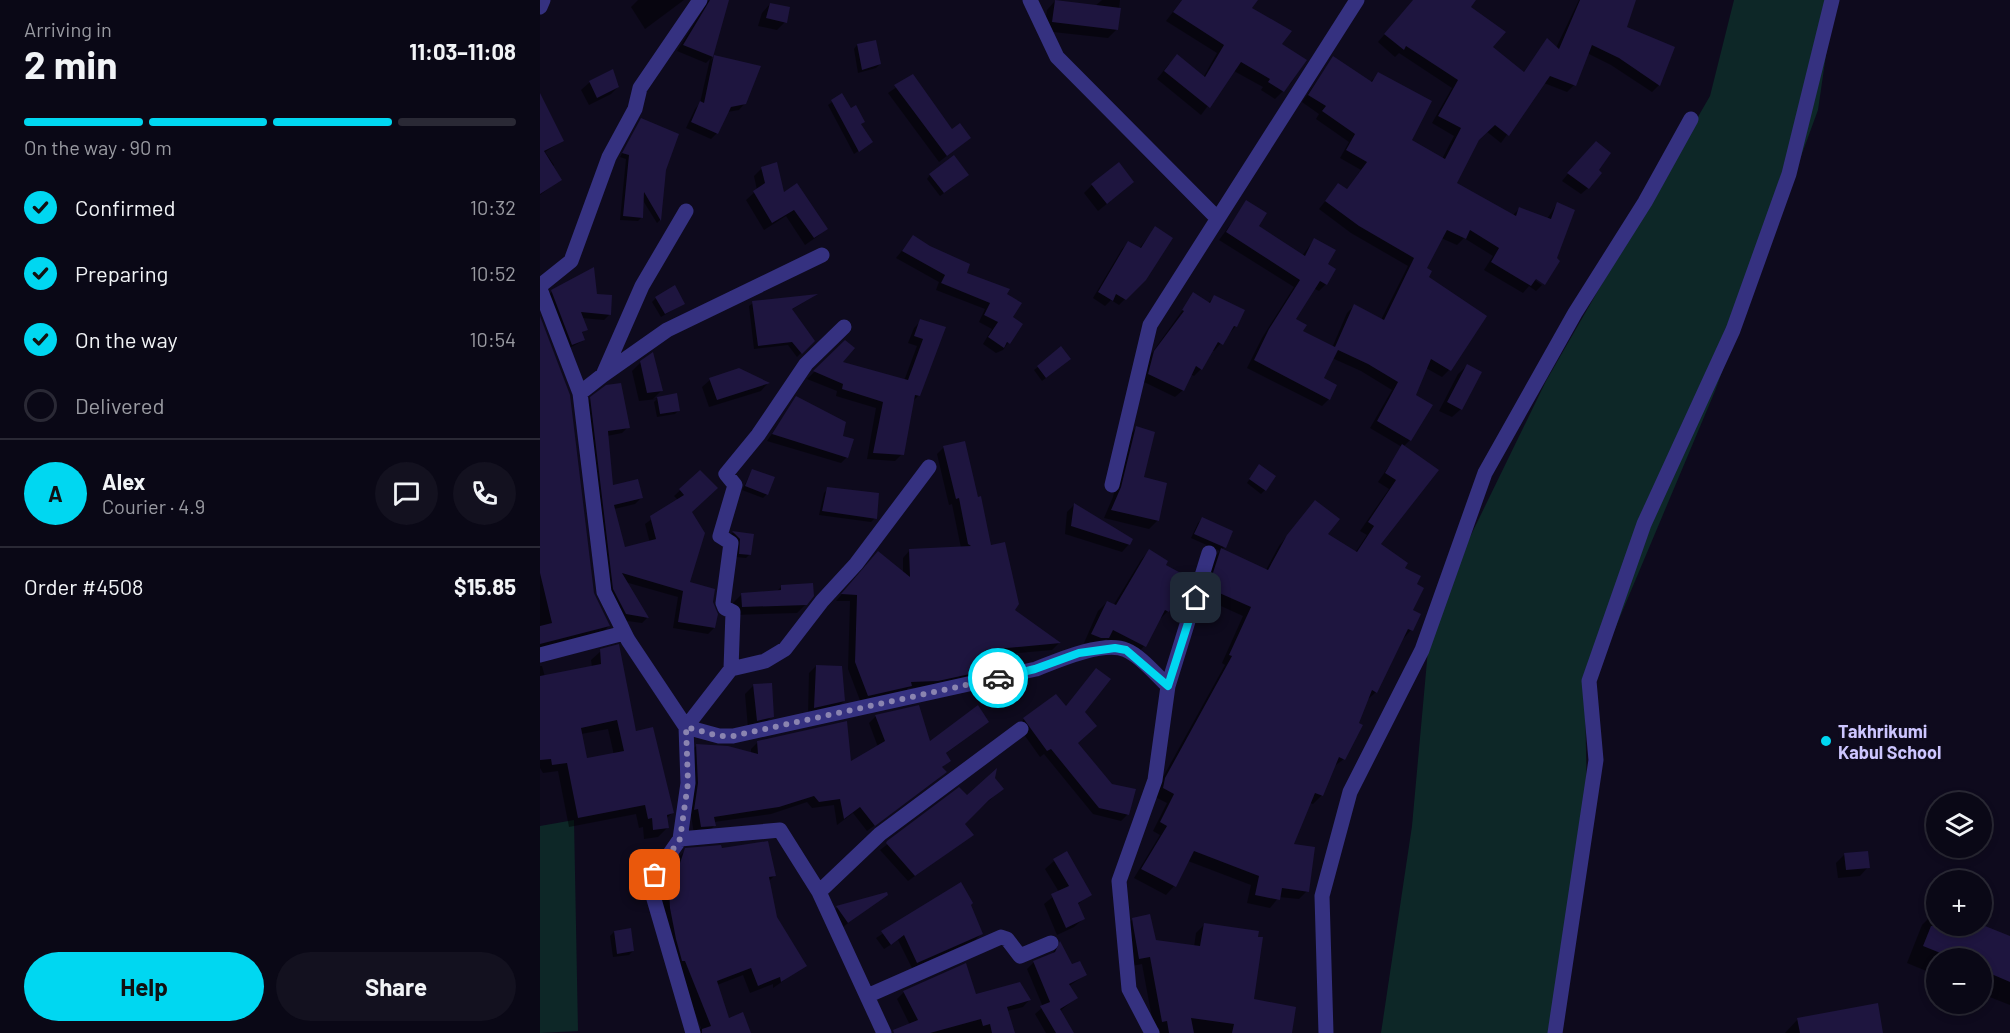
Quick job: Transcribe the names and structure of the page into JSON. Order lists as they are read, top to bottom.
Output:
{
  "places": ["Takhrikumi Kabul School"],
  "page": {
    "heading": ["2 min", "Arriving in", "11:03–11:08"],
    "panel": [
      "Alex",
      "Courier · 4.9",
      "Order #4508",
      "$15.85"
    ],
    "bar": "On the way · 90 m",
    "list": [
      ["Confirmed", "10:32"],
      ["Preparing", "10:52"],
      ["On the way", "10:54"],
      "Delivered"
    ],
    "round": "A",
    "map_buttons": ["+", "−"],
    "buttons": ["Help", "Share"]
  }
}
